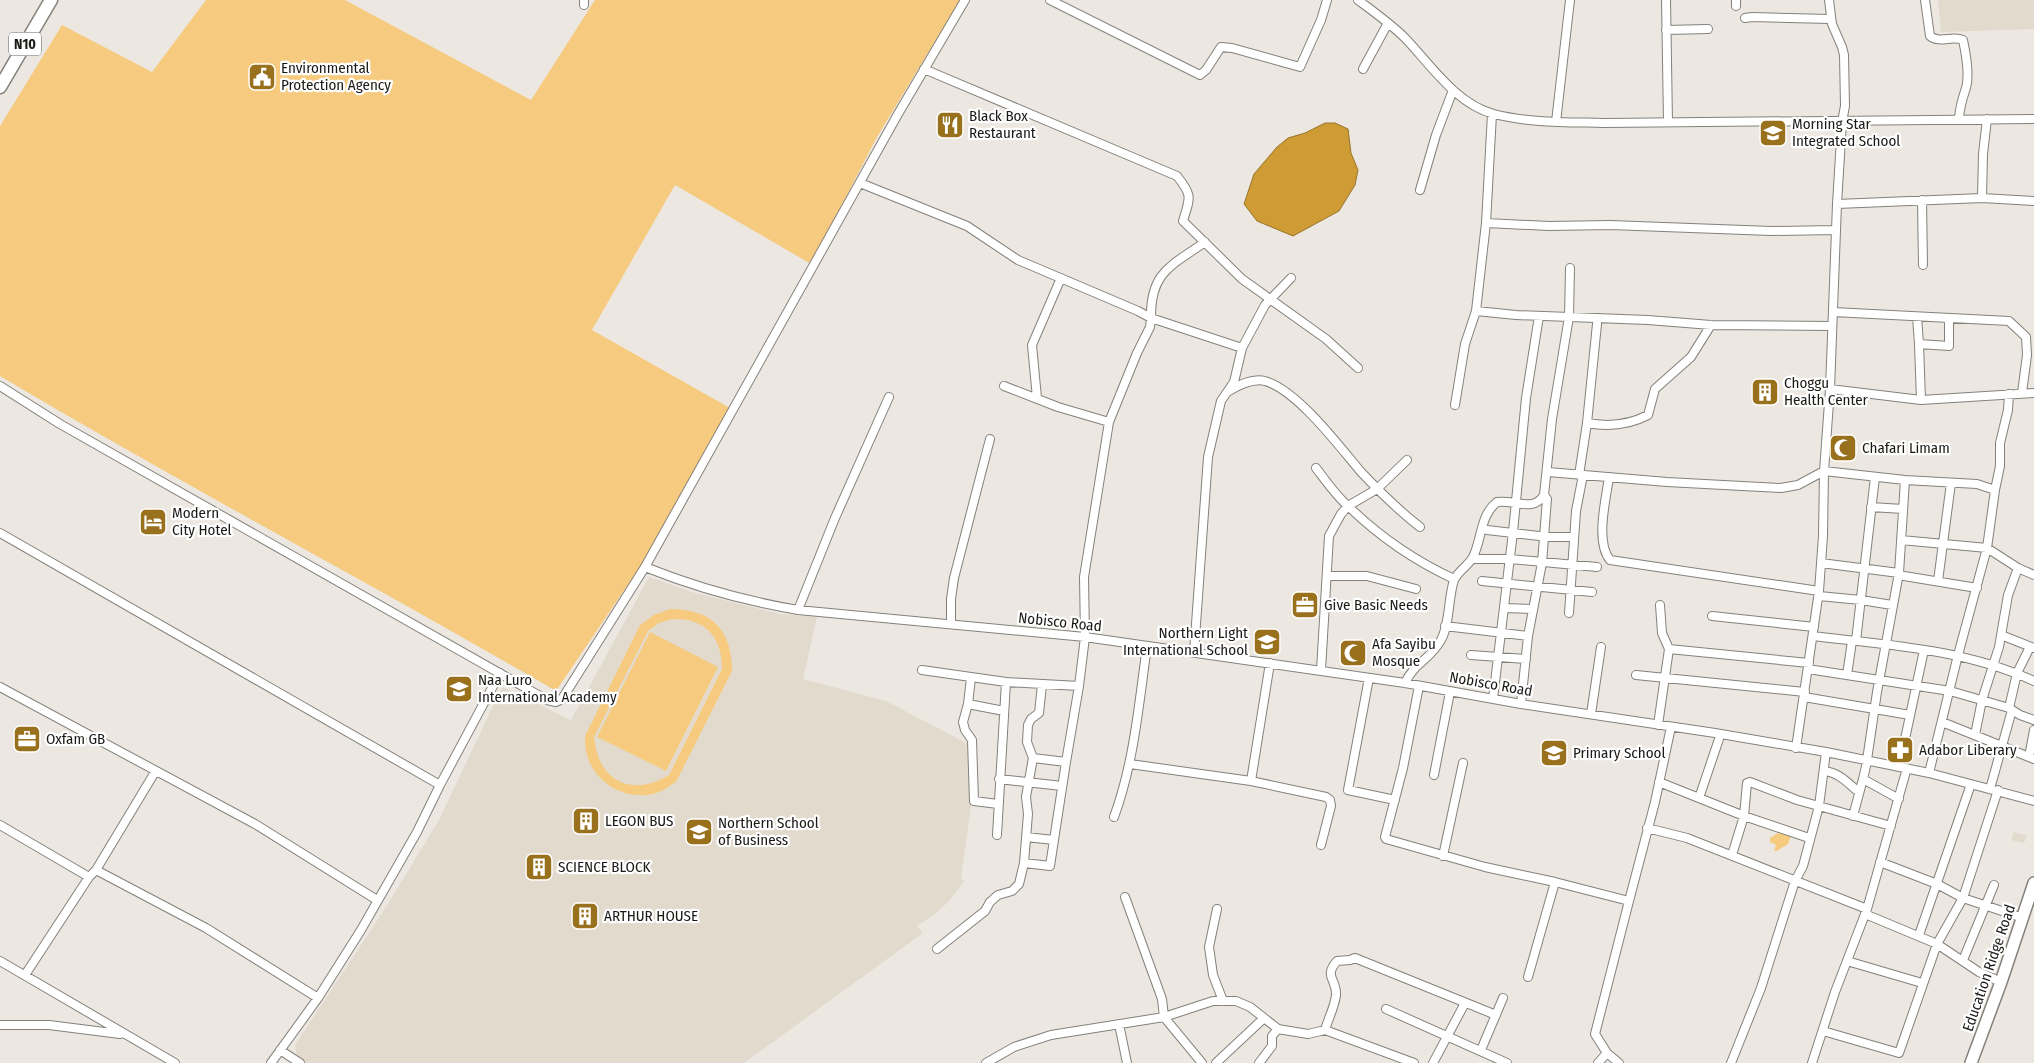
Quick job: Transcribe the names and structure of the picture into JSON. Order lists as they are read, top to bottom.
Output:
{
  "streets": {
    "highway": ["N10"],
    "main road": ["Education Ridge Road"],
    "street": ["Nobisco Road"]
  },
  "places": {
    "public building": ["Environmental Protection Agency"],
    "restaurant": ["Black Box Restaurant"],
    "school or university": [
      "Morning Star Integrated School",
      "Northern Light International School",
      "Naa Luro International Academy",
      "Primary School",
      "Northern School of Business"
    ],
    "building": [
      "Choggu Health Center",
      "LEGON BUS",
      "SCIENCE BLOCK",
      "ARTHUR HOUSE"
    ],
    "mosque": ["Chafari Limam", "Afa Sayibu Mosque"],
    "hotel": ["Modern City Hotel"],
    "office": ["Give Basic Needs", "Oxfam GB"],
    "pharmacy": ["Adabor Liberary"]
  }
}
